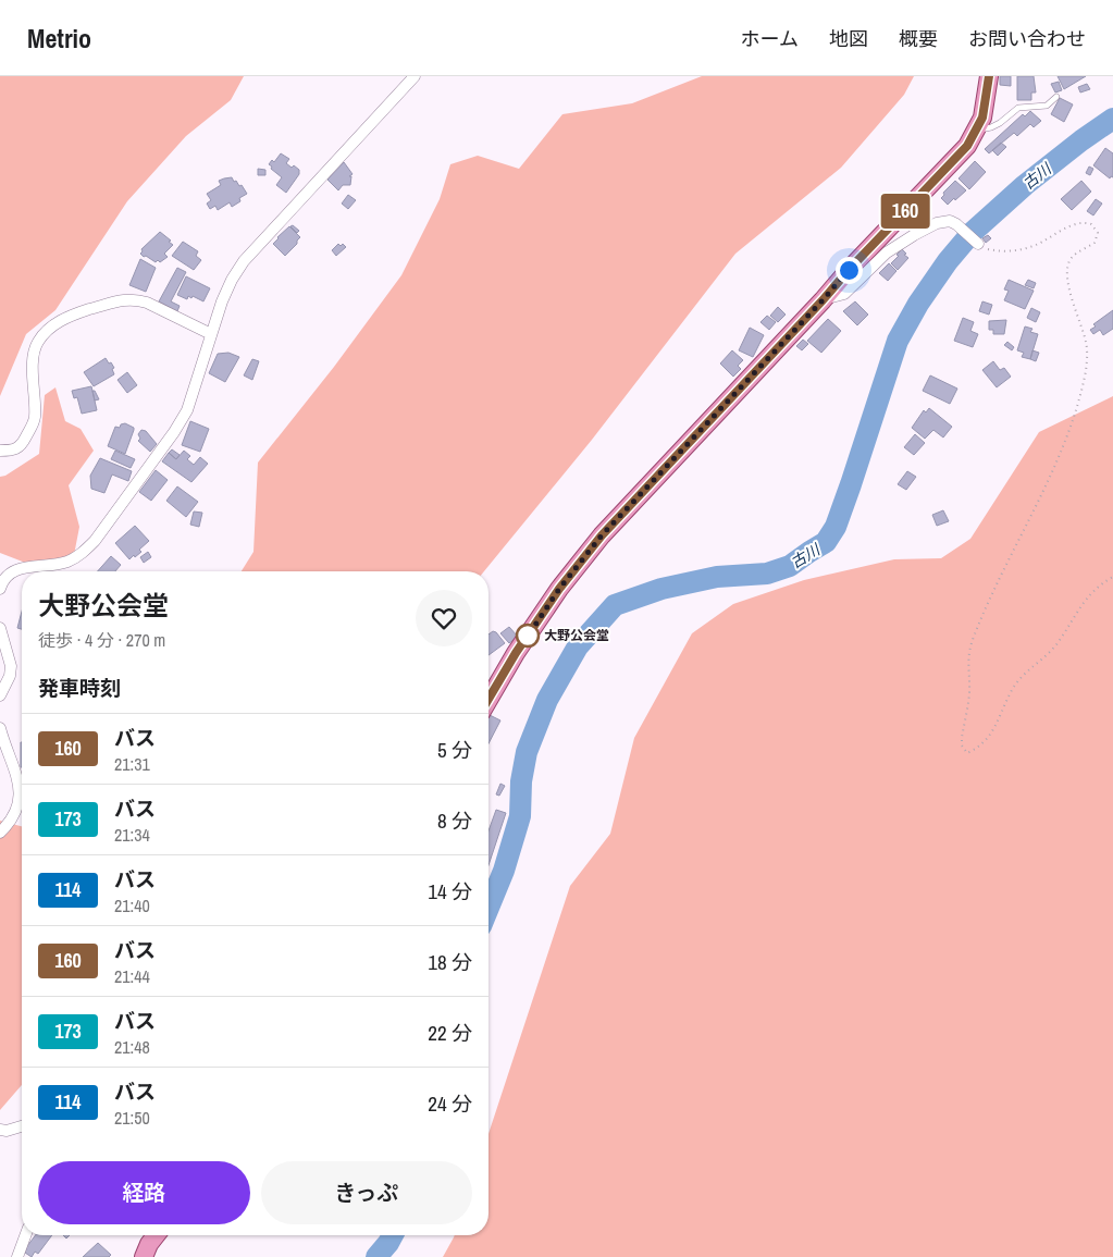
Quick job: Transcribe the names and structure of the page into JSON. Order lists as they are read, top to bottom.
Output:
{
  "water": ["古川"],
  "places": ["大野公会堂"],
  "lines": ["bus line 160"],
  "page": {
    "header": "Metrio",
    "nav": [
      "ホーム",
      "地図",
      "概要",
      "お問い合わせ"
    ],
    "on_map": "160",
    "heading": [
      ["大野公会堂", "徒歩 · 4 分 · 270 m"],
      "発車時刻"
    ],
    "list": [
      {
        "mark": "160",
        "name": "バス",
        "note": "21:31",
        "value": "5 分"
      },
      {
        "mark": "173",
        "name": "バス",
        "note": "21:34",
        "value": "8 分"
      },
      {
        "mark": "114",
        "name": "バス",
        "note": "21:40",
        "value": "14 分"
      },
      {
        "mark": "160",
        "name": "バス",
        "note": "21:44",
        "value": "18 分"
      },
      {
        "mark": "173",
        "name": "バス",
        "note": "21:48",
        "value": "22 分"
      },
      {
        "mark": "114",
        "name": "バス",
        "note": "21:50",
        "value": "24 分"
      }
    ],
    "buttons": ["経路", "きっぷ"]
  }
}
